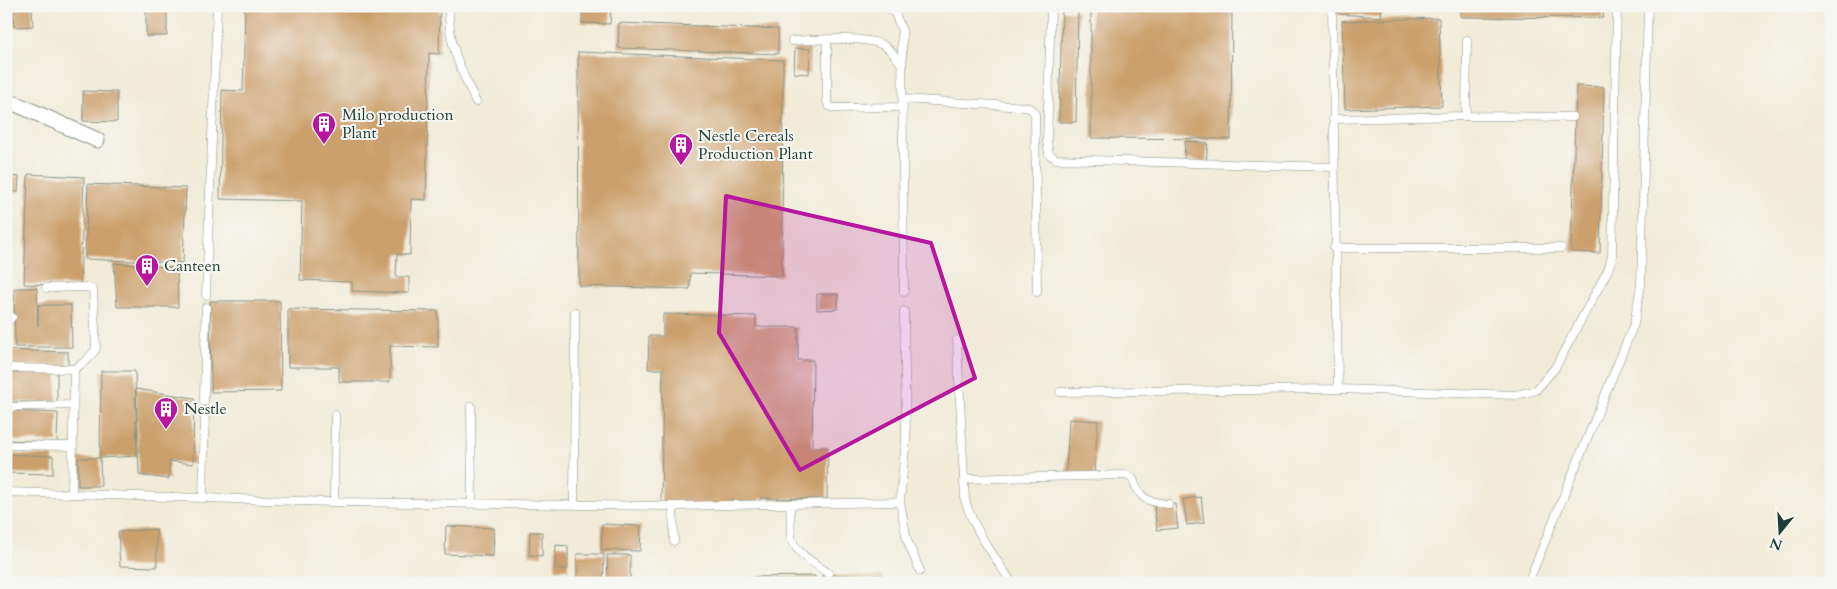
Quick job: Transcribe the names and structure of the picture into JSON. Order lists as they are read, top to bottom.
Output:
{
  "places": {
    "building": [
      "Milo production Plant",
      "Nestle Cereals Production Plant",
      "Canteen",
      "Nestle"
    ]
  },
  "north": "bottom"
}
